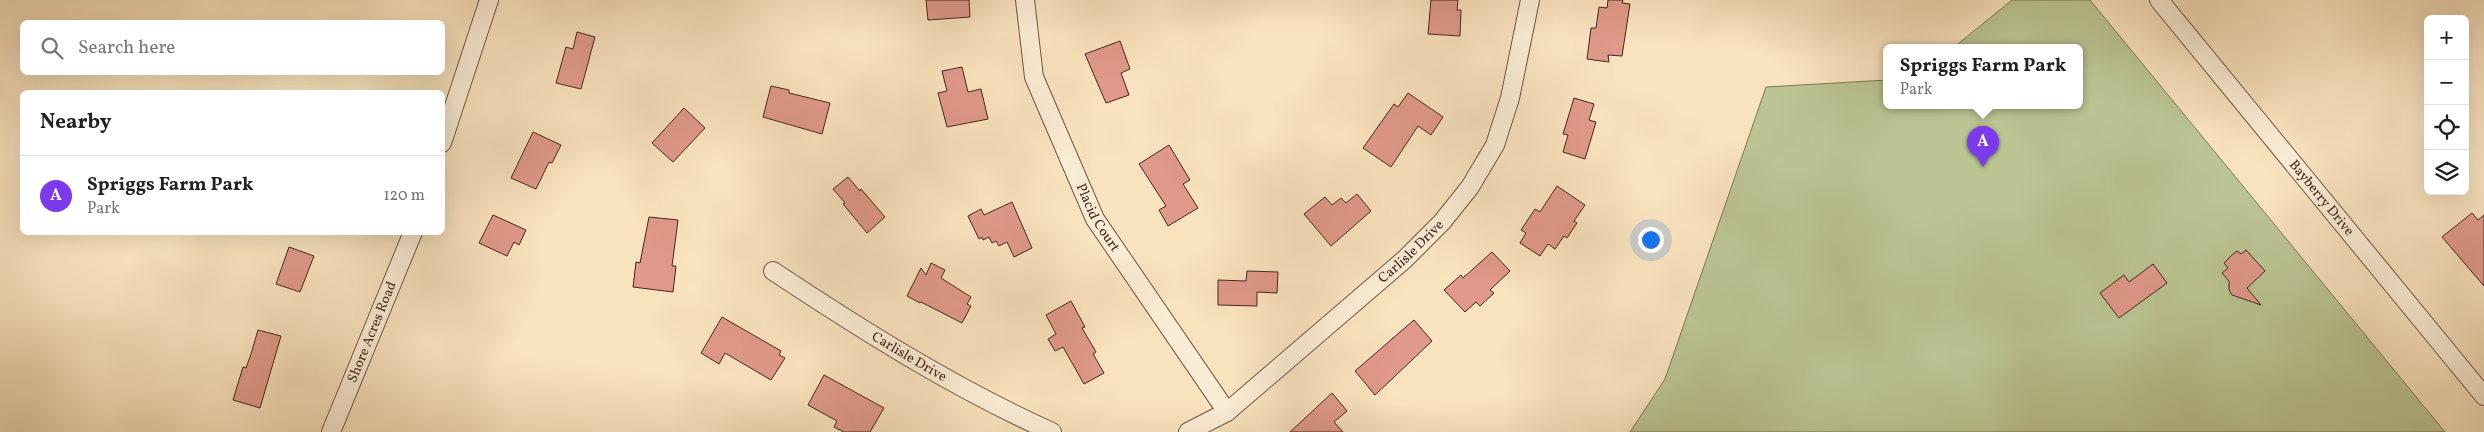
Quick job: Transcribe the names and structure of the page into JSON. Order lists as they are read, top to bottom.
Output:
{
  "streets": {
    "street": [
      "Bayberry Drive",
      "Placid Court",
      "Carlisle Drive",
      "Shore Acres Road"
    ]
  },
  "crossings": [
    ["Placid Court", "Carlisle Drive"]
  ],
  "page": {
    "map_buttons": ["+", "−"],
    "search": "Search here",
    "popup": ["Spriggs Farm Park", "Park"],
    "heading": "Nearby",
    "pins": "A",
    "list": [
      {
        "mark": "A",
        "name": "Spriggs Farm Park",
        "note": "Park",
        "value": "120 m"
      }
    ]
  }
}
